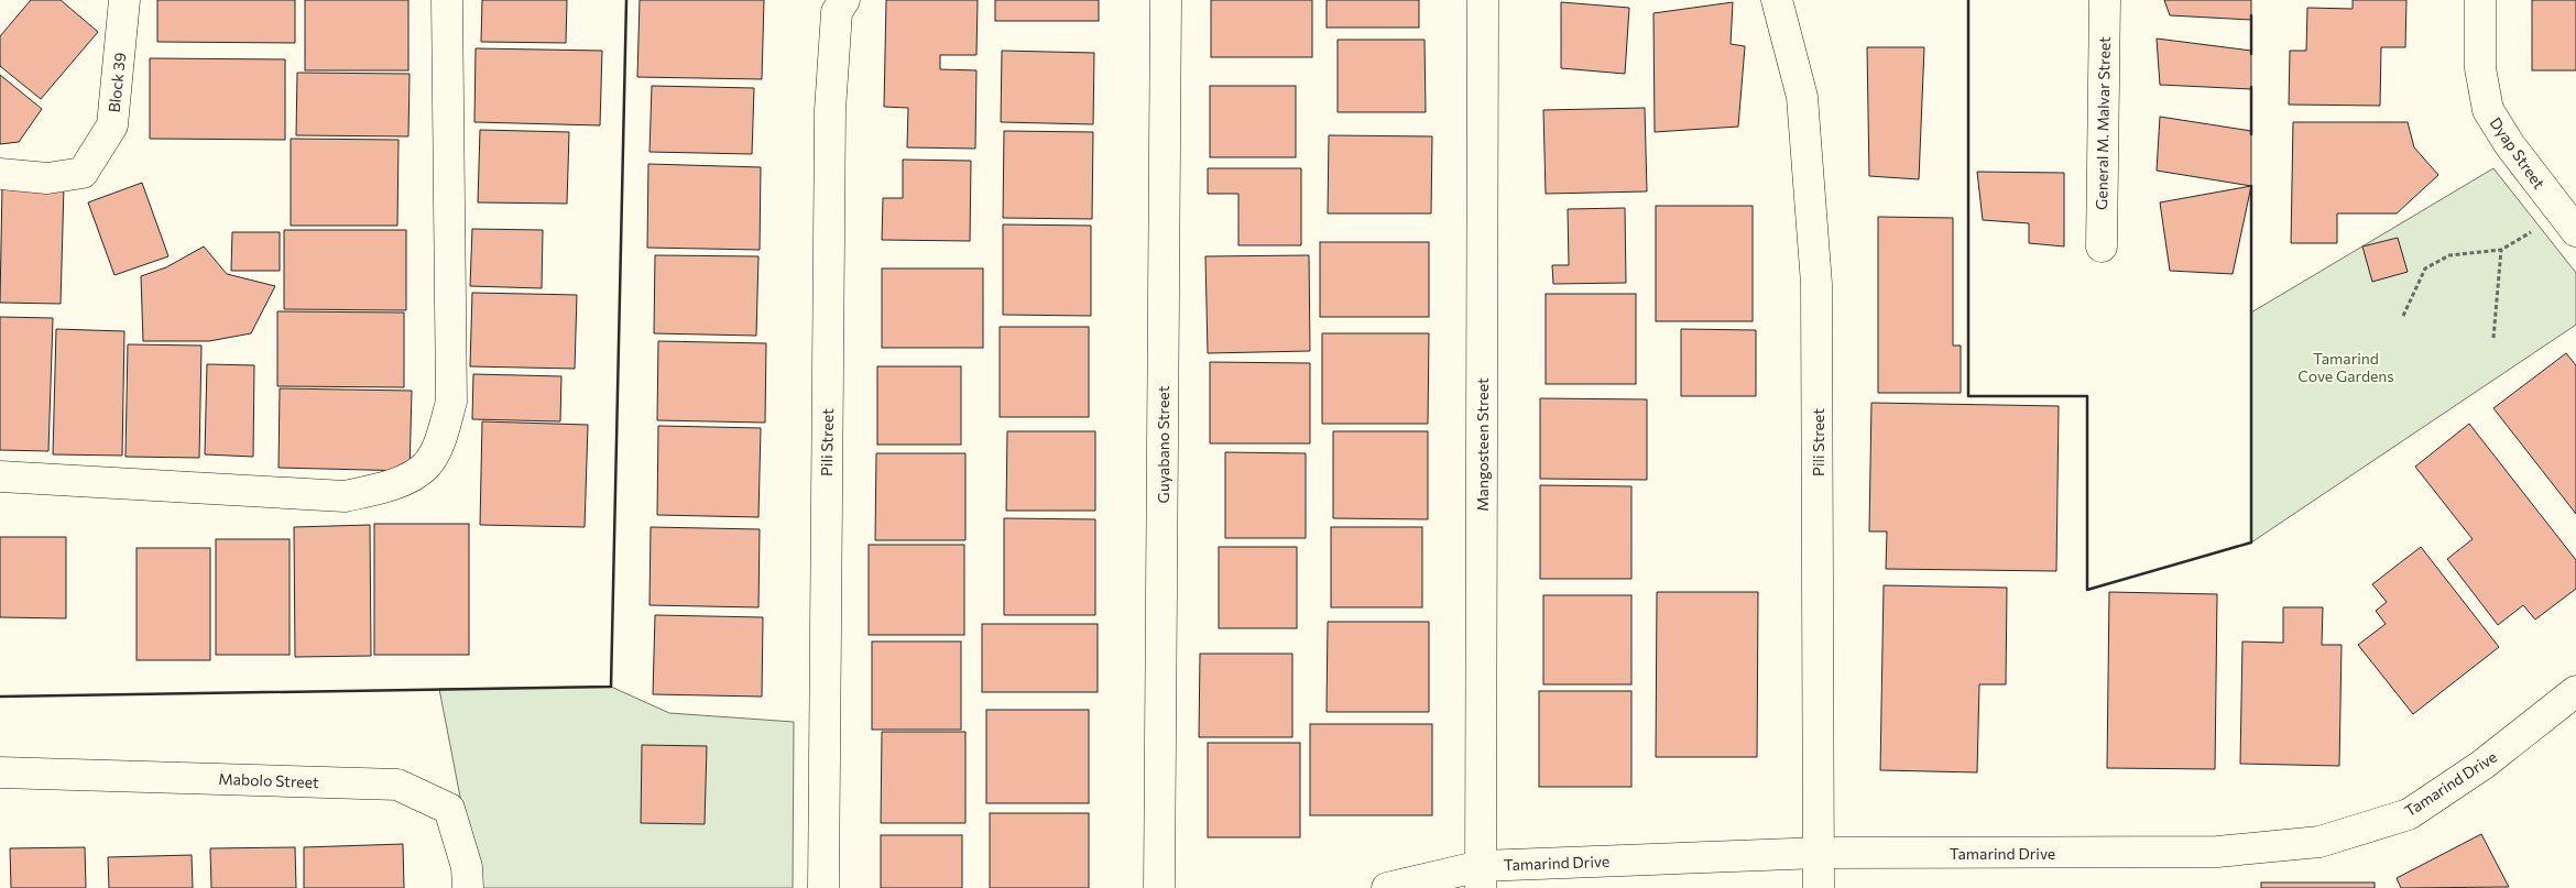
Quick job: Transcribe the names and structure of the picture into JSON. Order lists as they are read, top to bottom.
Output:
{
  "streets": {
    "street": [
      "Block 39",
      "General M. Malvar Street",
      "Dyap Street",
      "Pili Street",
      "Guyabano Street",
      "Mangosteen Street",
      "Mabolo Street",
      "Tamarind Drive"
    ]
  },
  "crossings": [
    ["Pili Street", "Tamarind Drive"],
    ["Mangosteen Street", "Tamarind Drive"]
  ],
  "parks": ["Tamarind Cove Gardens"]
}
